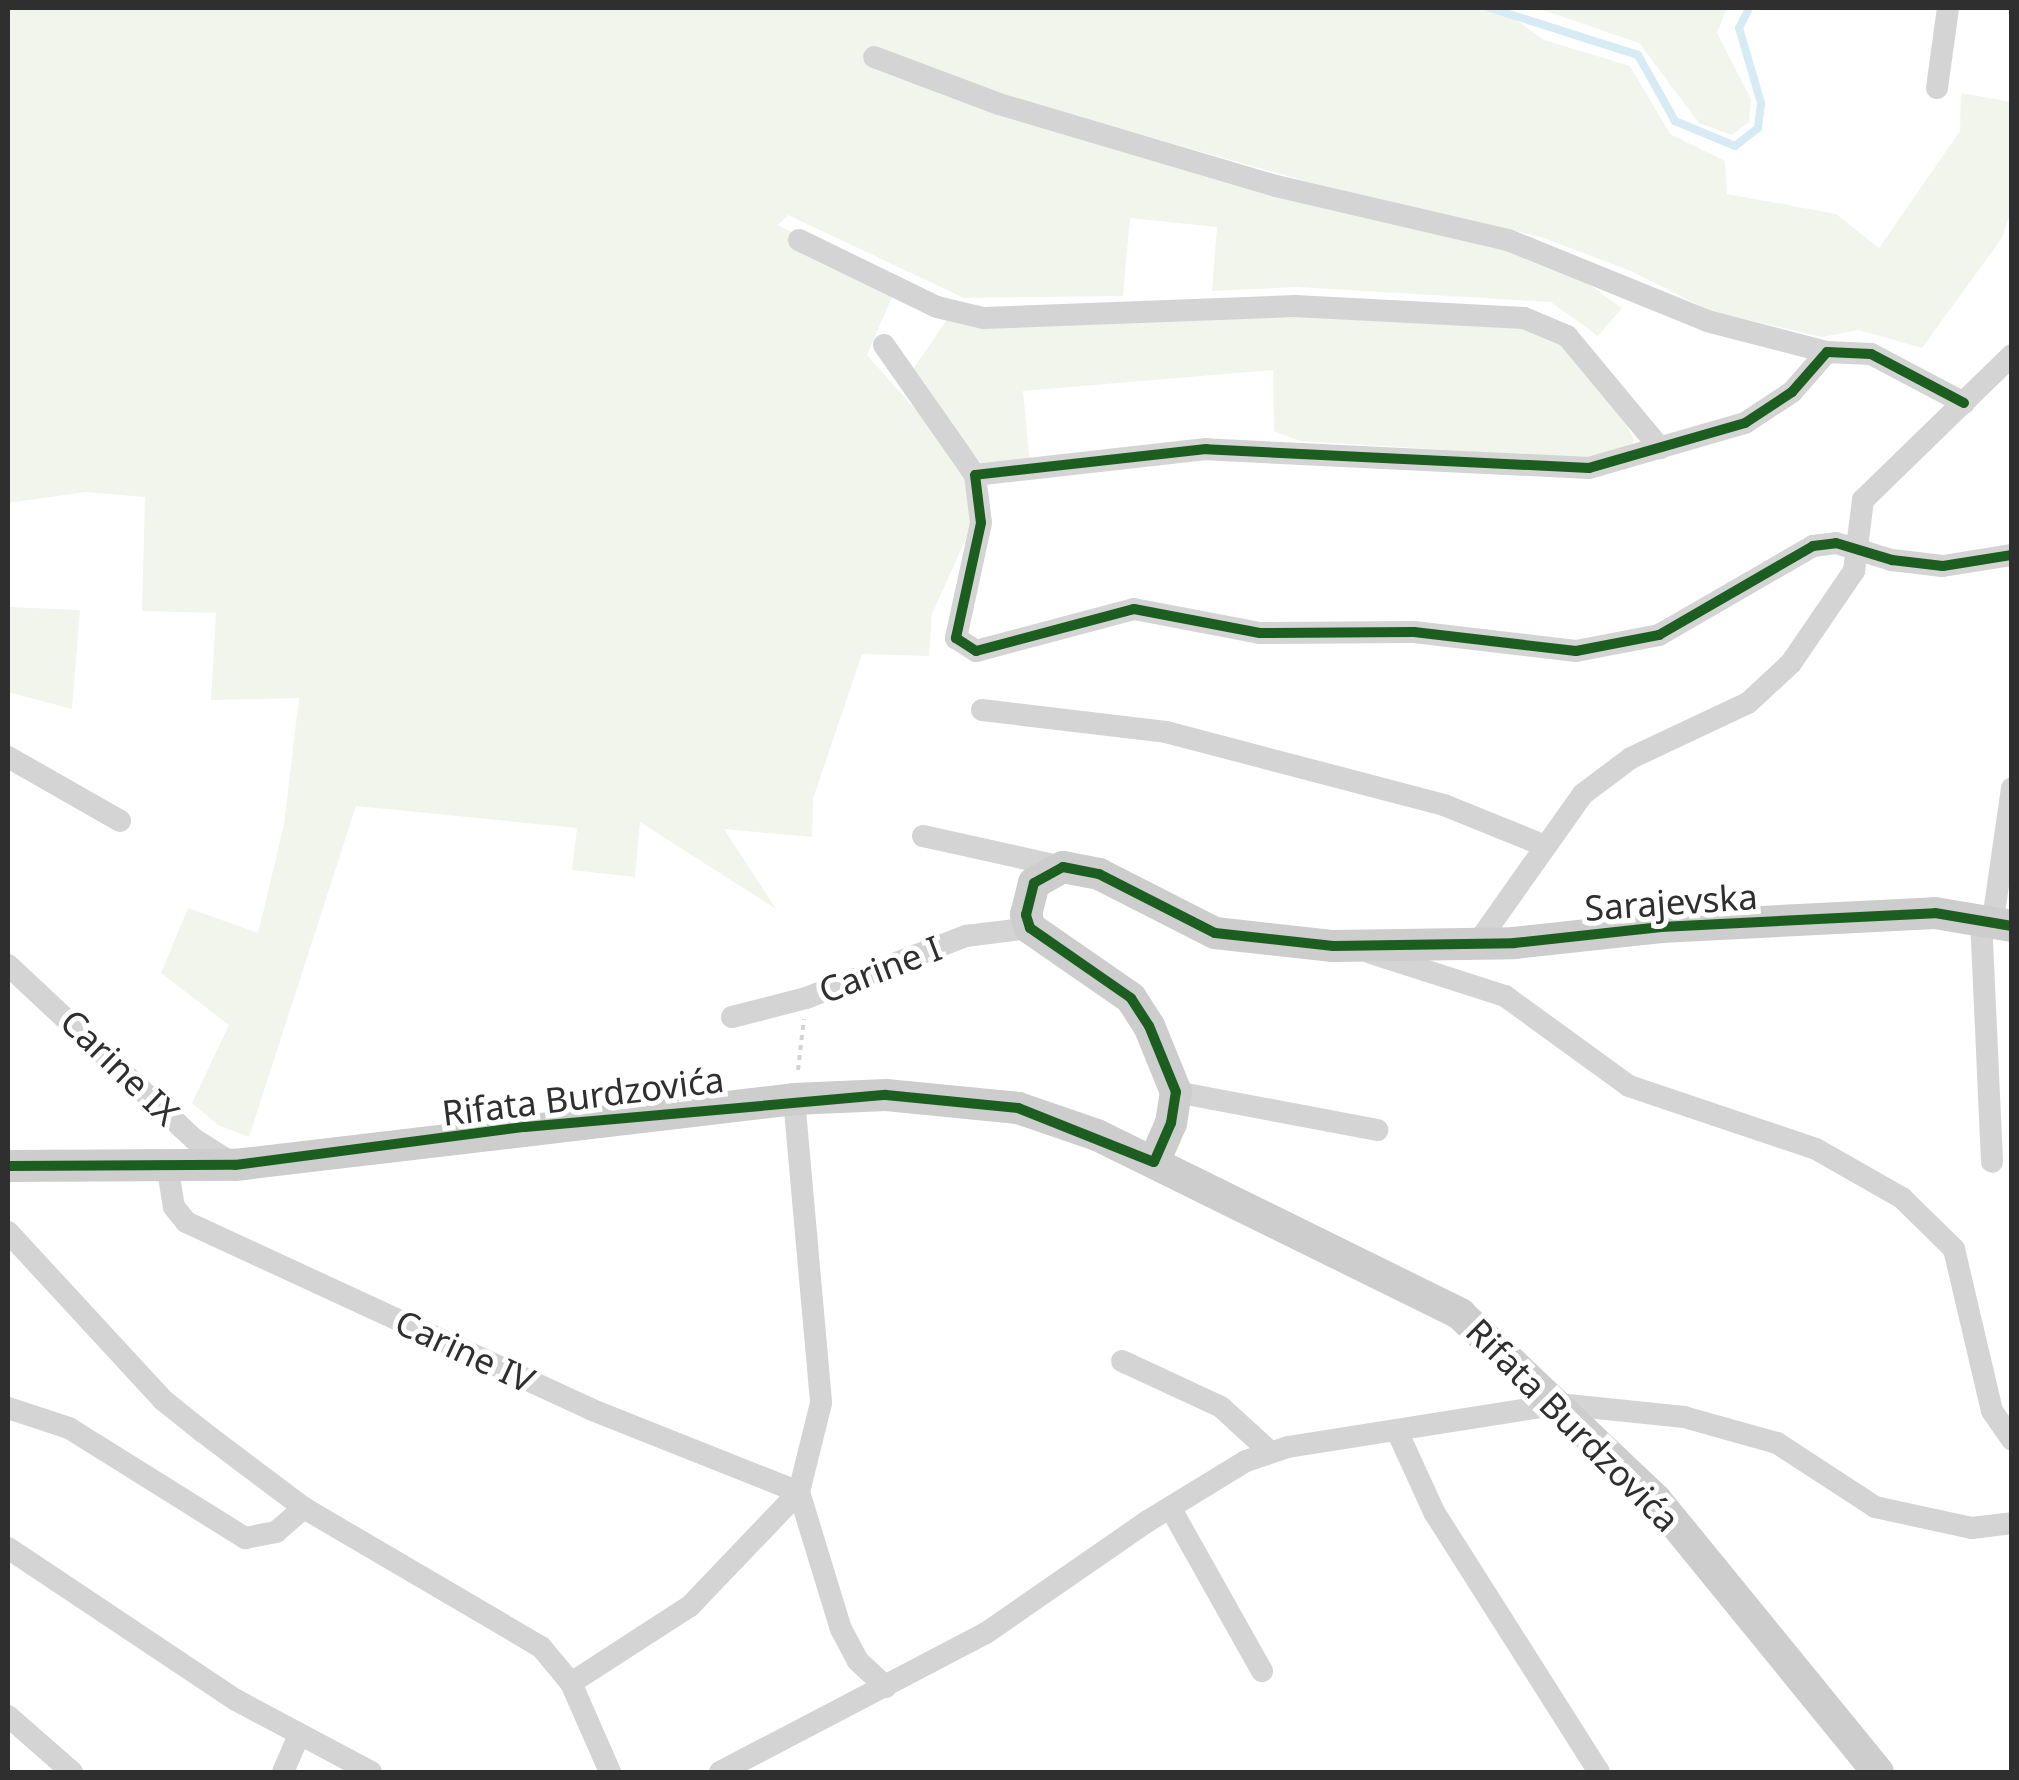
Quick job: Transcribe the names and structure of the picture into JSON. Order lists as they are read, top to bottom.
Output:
{
  "streets": {
    "street": [
      "Sarajevska",
      "Carine I",
      "Carine IX",
      "Rifata Burdzovića",
      "Carine IV"
    ]
  },
  "crossings": [
    ["Carine IX", "Rifata Burdzovića"],
    ["Rifata Burdzovića", "Carine IV"]
  ]
}
